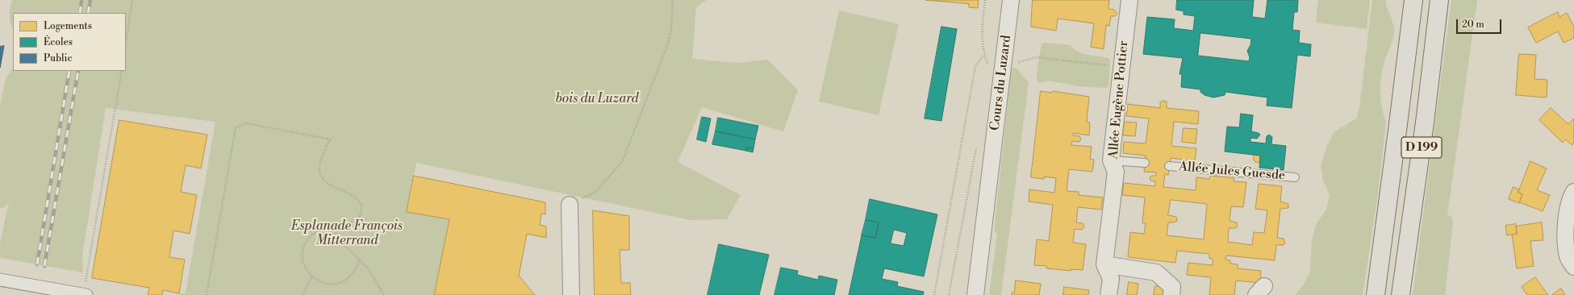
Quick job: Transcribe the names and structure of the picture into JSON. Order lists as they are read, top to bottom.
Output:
{
  "streets": {
    "highway": ["D 199"],
    "street": ["Cours du Luzard", "Allée Eugène Pottier"],
    "lane": ["Allée Jules Guesde"]
  },
  "parks": ["bois du Luzard", "Esplanade François Mitterrand"],
  "legend": ["Logements", "Écoles", "Public"],
  "scale_bar": "20 m"
}
